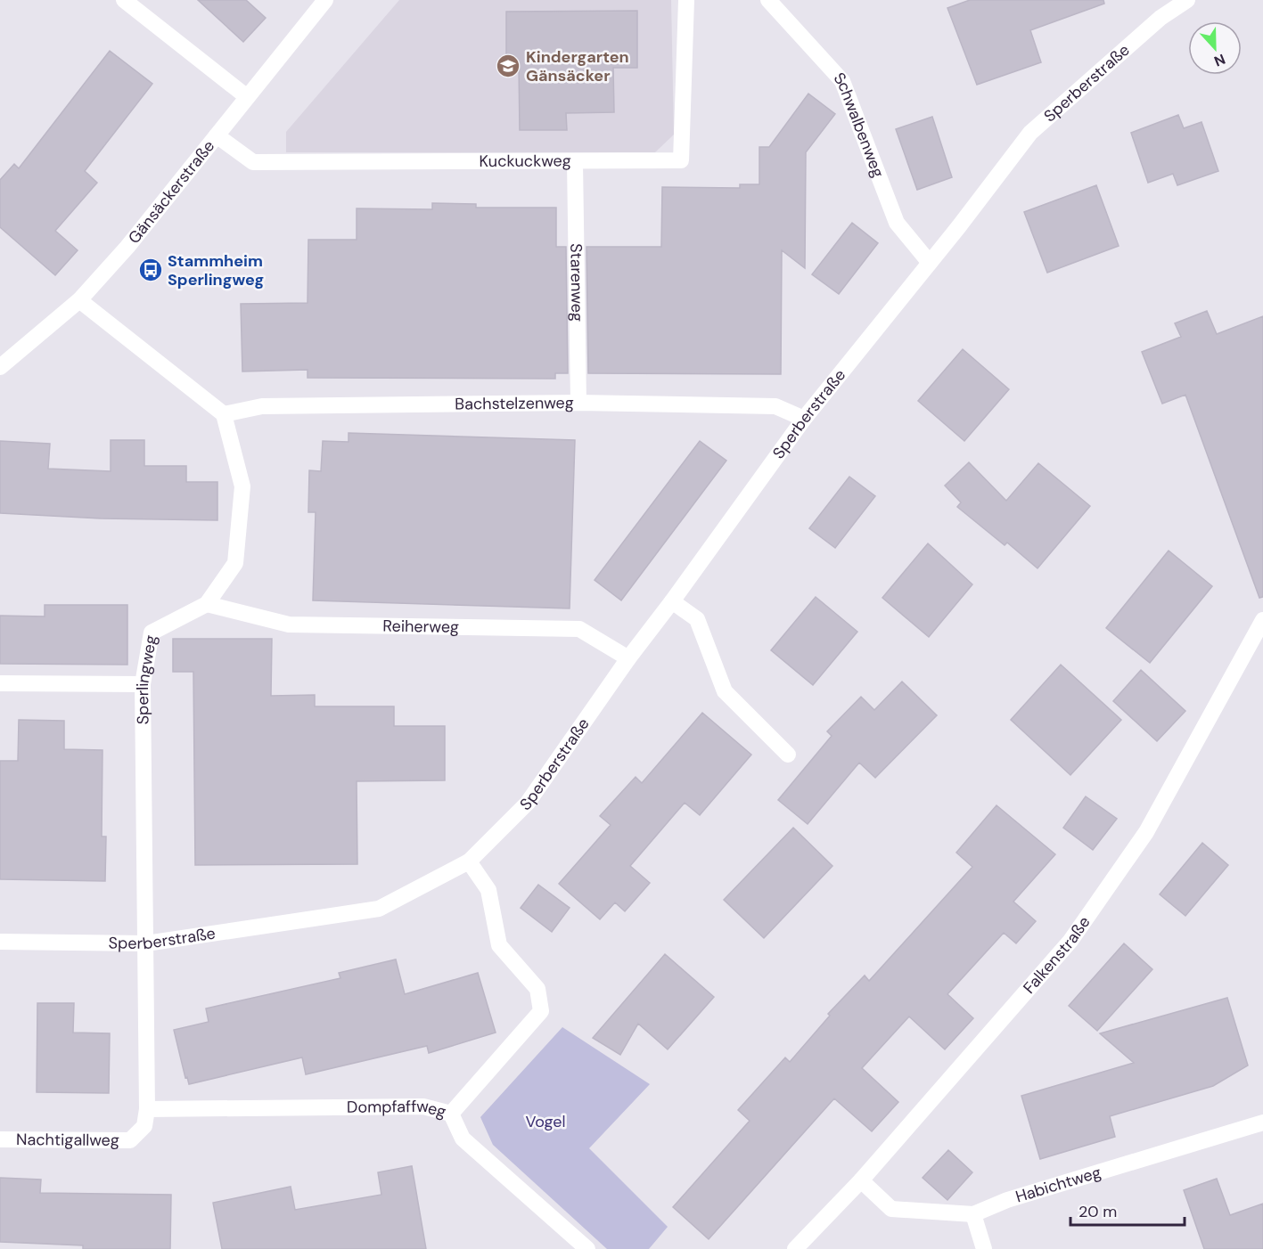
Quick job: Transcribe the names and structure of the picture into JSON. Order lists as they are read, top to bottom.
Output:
{
  "streets": {
    "street": [
      "Sperberstraße",
      "Schwalbenweg",
      "Kuckuckweg",
      "Gänsäckerstraße",
      "Starenweg",
      "Bachstelzenweg",
      "Reiherweg",
      "Sperlingweg",
      "Falkenstraße",
      "Dompfaffweg",
      "Nachtigallweg",
      "Habichtweg"
    ]
  },
  "crossings": [
    ["Sperberstraße", "Schwalbenweg"],
    ["Sperberstraße", "Bachstelzenweg"],
    ["Sperberstraße", "Reiherweg"],
    ["Sperberstraße", "Sperlingweg"],
    ["Kuckuckweg", "Gänsäckerstraße"],
    ["Kuckuckweg", "Starenweg"],
    ["Starenweg", "Bachstelzenweg"],
    ["Bachstelzenweg", "Sperlingweg"],
    ["Reiherweg", "Sperlingweg"],
    ["Sperlingweg", "Dompfaffweg"],
    ["Sperlingweg", "Nachtigallweg"],
    ["Falkenstraße", "Habichtweg"],
    ["Dompfaffweg", "Nachtigallweg"]
  ],
  "parks": ["Vogel"],
  "places": {
    "school or university": ["Kindergarten Gänsäcker"],
    "bus stop": ["Stammheim Sperlingweg"]
  },
  "scale_bar": "20 m",
  "north": "bottom"
}
